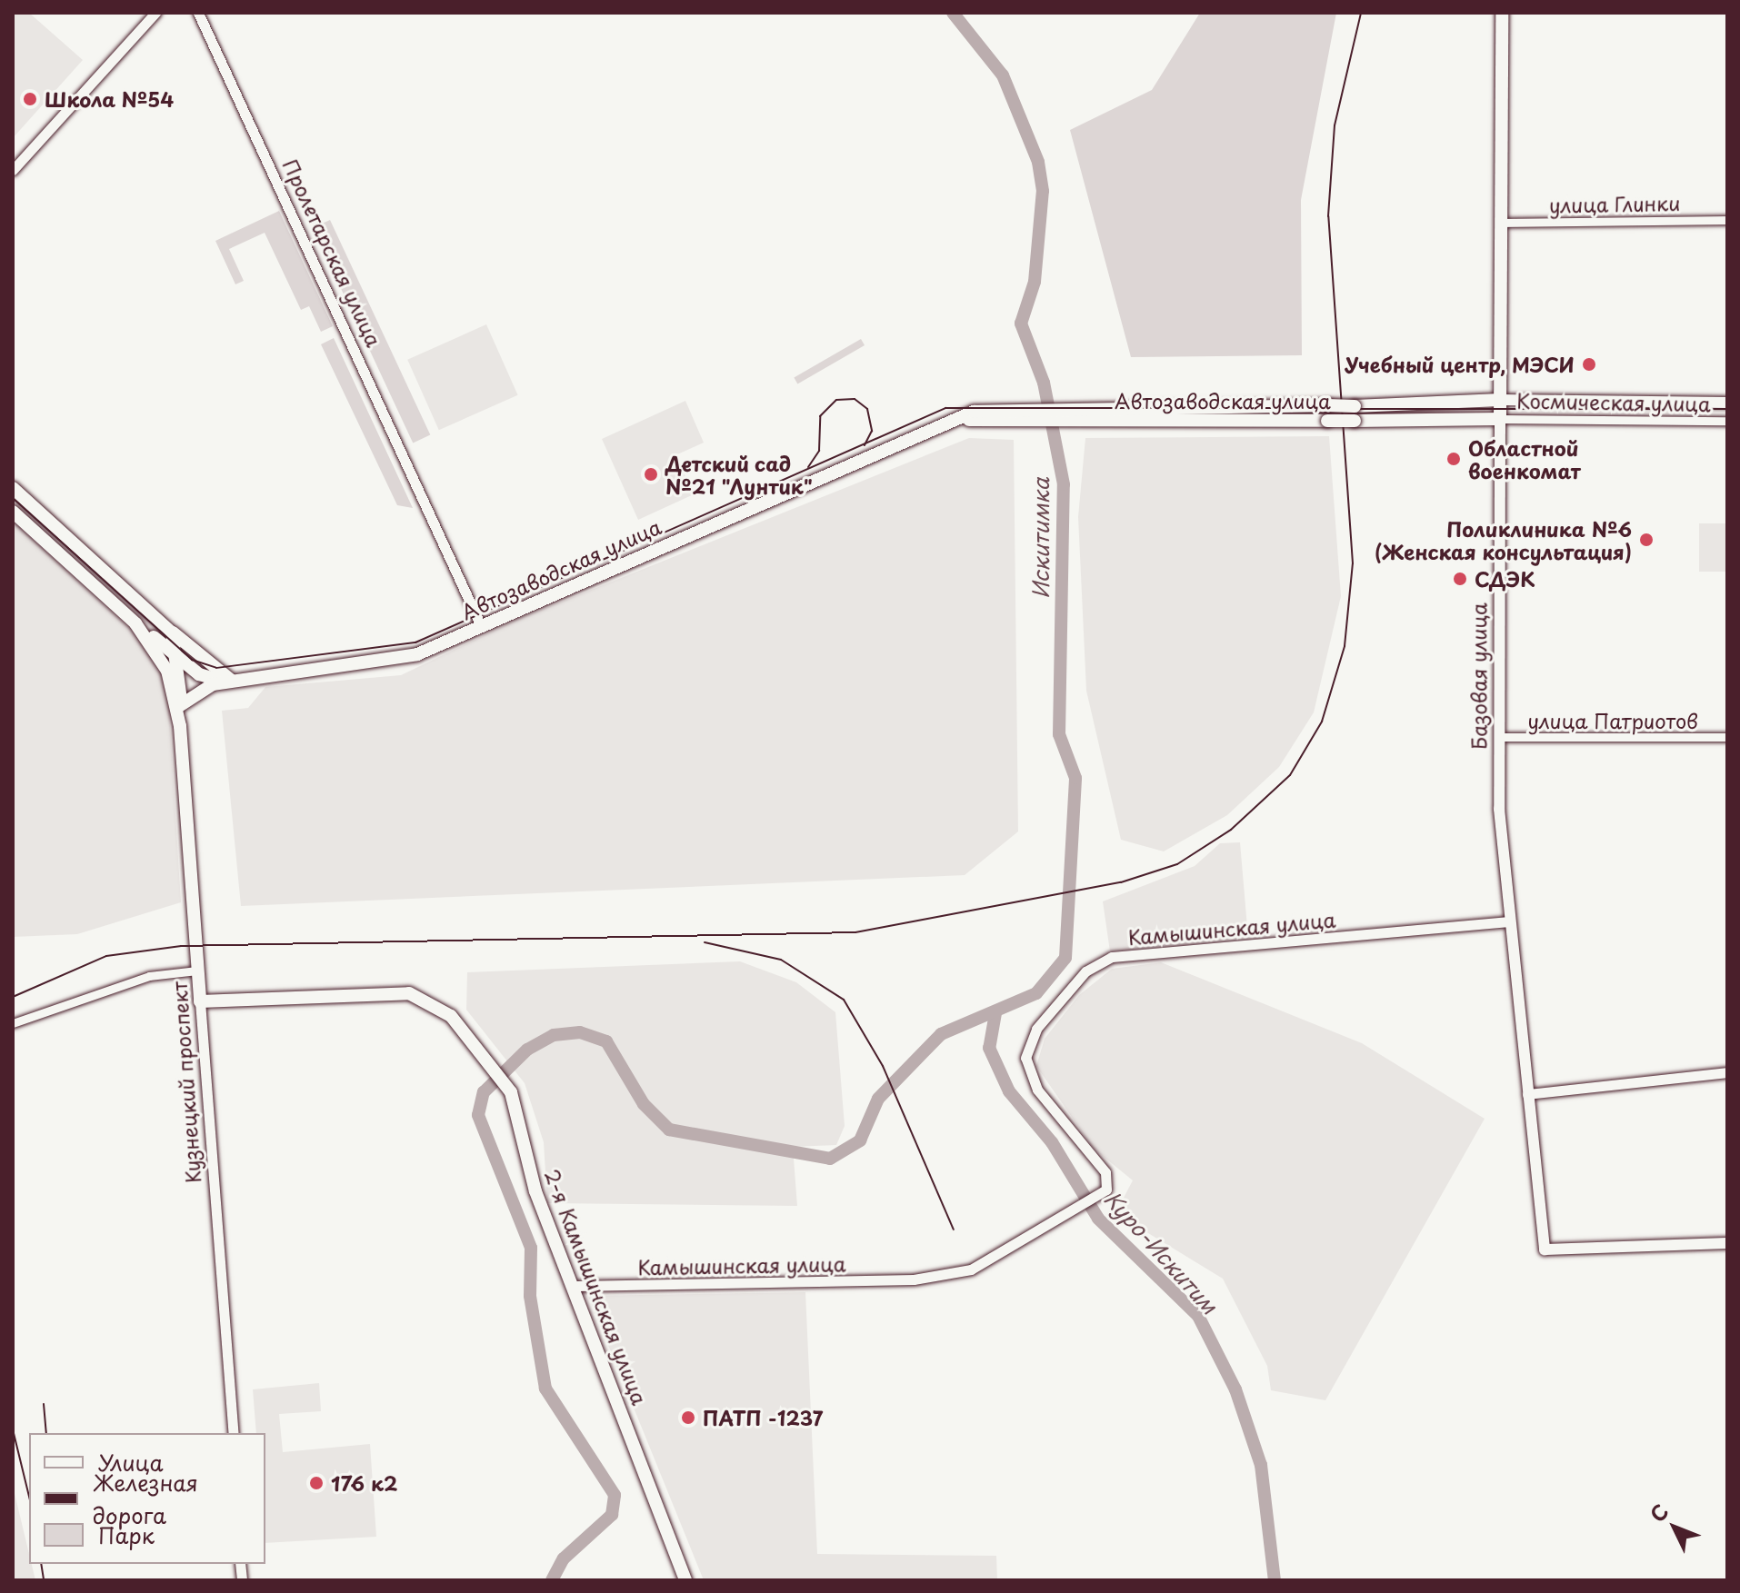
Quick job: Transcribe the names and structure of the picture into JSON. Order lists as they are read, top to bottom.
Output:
{
  "streets": {
    "main road": [
      "Автозаводская улица",
      "Космическая улица",
      "Базовая улица",
      "Кузнецкий проспект",
      "2-я Камышинская улица"
    ],
    "street": [
      "улица Глинки",
      "Пролетарская улица",
      "улица Патриотов",
      "Камышинская улица"
    ]
  },
  "crossings": [
    ["улица Глинки", "Базовая улица"],
    ["Пролетарская улица", "Автозаводская улица"],
    ["Автозаводская улица", "Космическая улица"],
    ["Автозаводская улица", "Базовая улица"],
    ["Автозаводская улица", "Кузнецкий проспект"],
    ["Космическая улица", "Базовая улица"],
    ["Базовая улица", "улица Патриотов"],
    ["Базовая улица", "Камышинская улица"],
    ["Камышинская улица", "2-я Камышинская улица"],
    ["Кузнецкий проспект", "2-я Камышинская улица"]
  ],
  "water": ["Искитимка", "Куро-Искитим"],
  "places": [
    "Школа №54",
    "Учебный центр, МЭСИ",
    "Областной военкомат",
    "Детский сад №21 \"Лунтик\"",
    "Поликлиника №6 (Женская консультация)",
    "СДЭК",
    "ПАТП -1237",
    "176 к2"
  ],
  "legend": ["Улица", "Железная дорога", "Парк"],
  "north": "top left"
}
